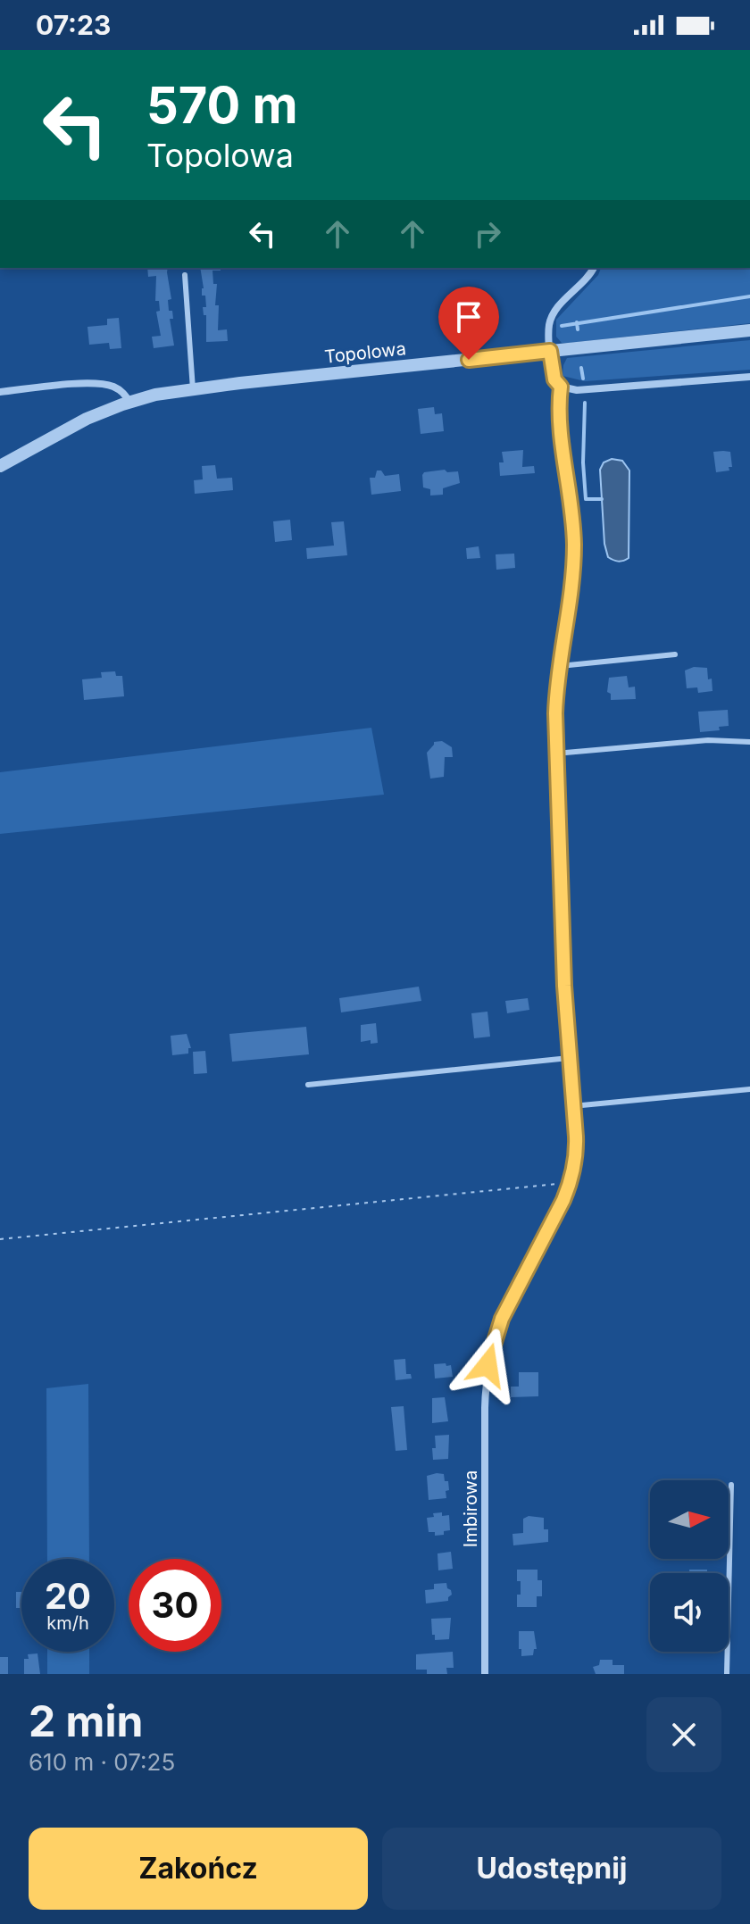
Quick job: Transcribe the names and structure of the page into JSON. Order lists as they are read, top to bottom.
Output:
{
  "streets": {
    "street": ["Topolowa", "Imbirowa"]
  },
  "crossings": [
    ["Topolowa", "Imbirowa"]
  ],
  "north": "right",
  "page": {
    "status": "07:23",
    "turn": ["570 m", "Topolowa"],
    "speed": "20 km/h",
    "limit": "30",
    "heading": ["2 min", "610 m · 07:25"],
    "buttons": ["Zakończ", "Udostępnij"]
  }
}
